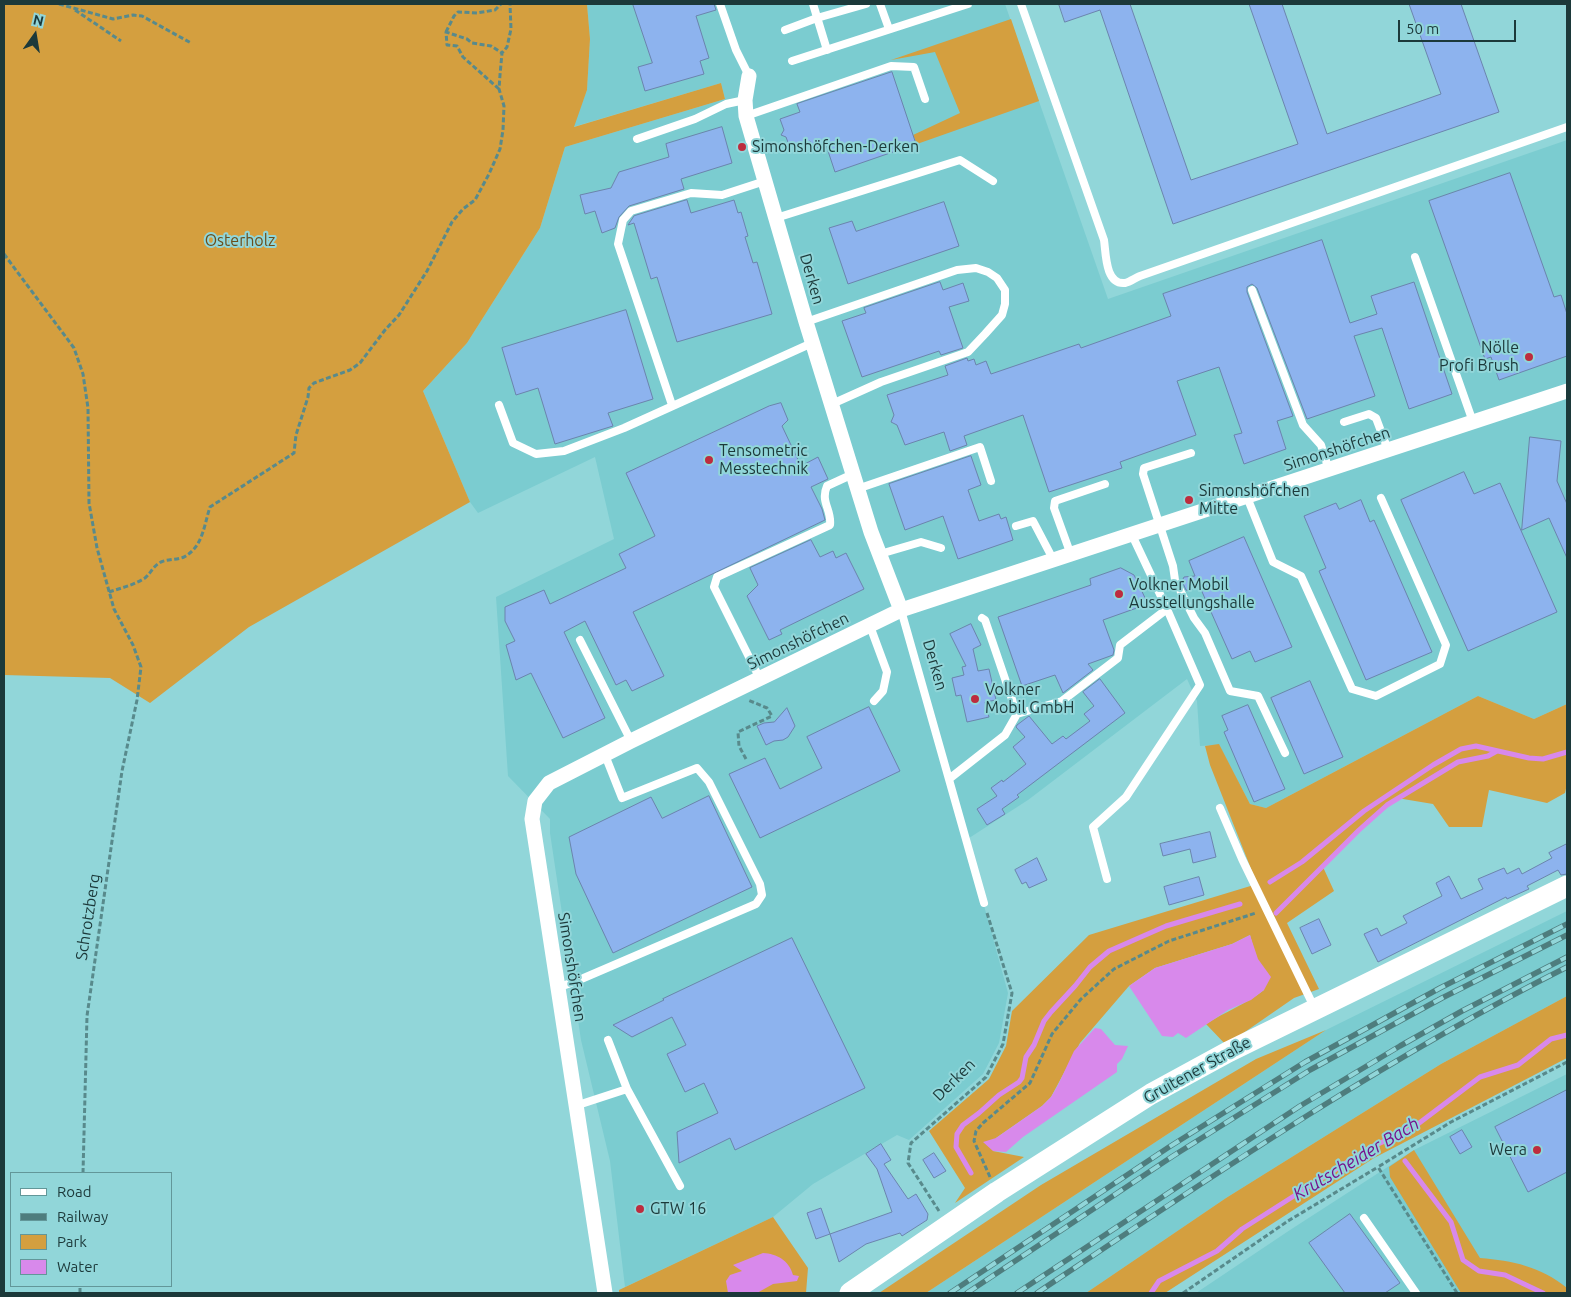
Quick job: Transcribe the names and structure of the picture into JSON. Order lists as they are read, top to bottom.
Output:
{
  "streets": {
    "street": ["Derken", "Simonshöfchen", "Gruitener Straße"],
    "path": ["Schrotzberg"]
  },
  "crossings": [
    ["Derken", "Simonshöfchen"],
    ["Derken", "Gruitener Straße"]
  ],
  "water": ["Krutscheider Bach"],
  "parks": ["Osterholz"],
  "places": [
    "Simonshöfchen-Derken",
    "Nölle Profi Brush",
    "Tensometric Messtechnik",
    "Simonshöfchen Mitte",
    "Volkner Mobil Ausstellungshalle",
    "Volkner Mobil GmbH",
    "Wera",
    "GTW 16"
  ],
  "legend": [
    "Road",
    "Railway",
    "Park",
    "Water"
  ],
  "scale_bar": "50 m",
  "north": "top"
}
